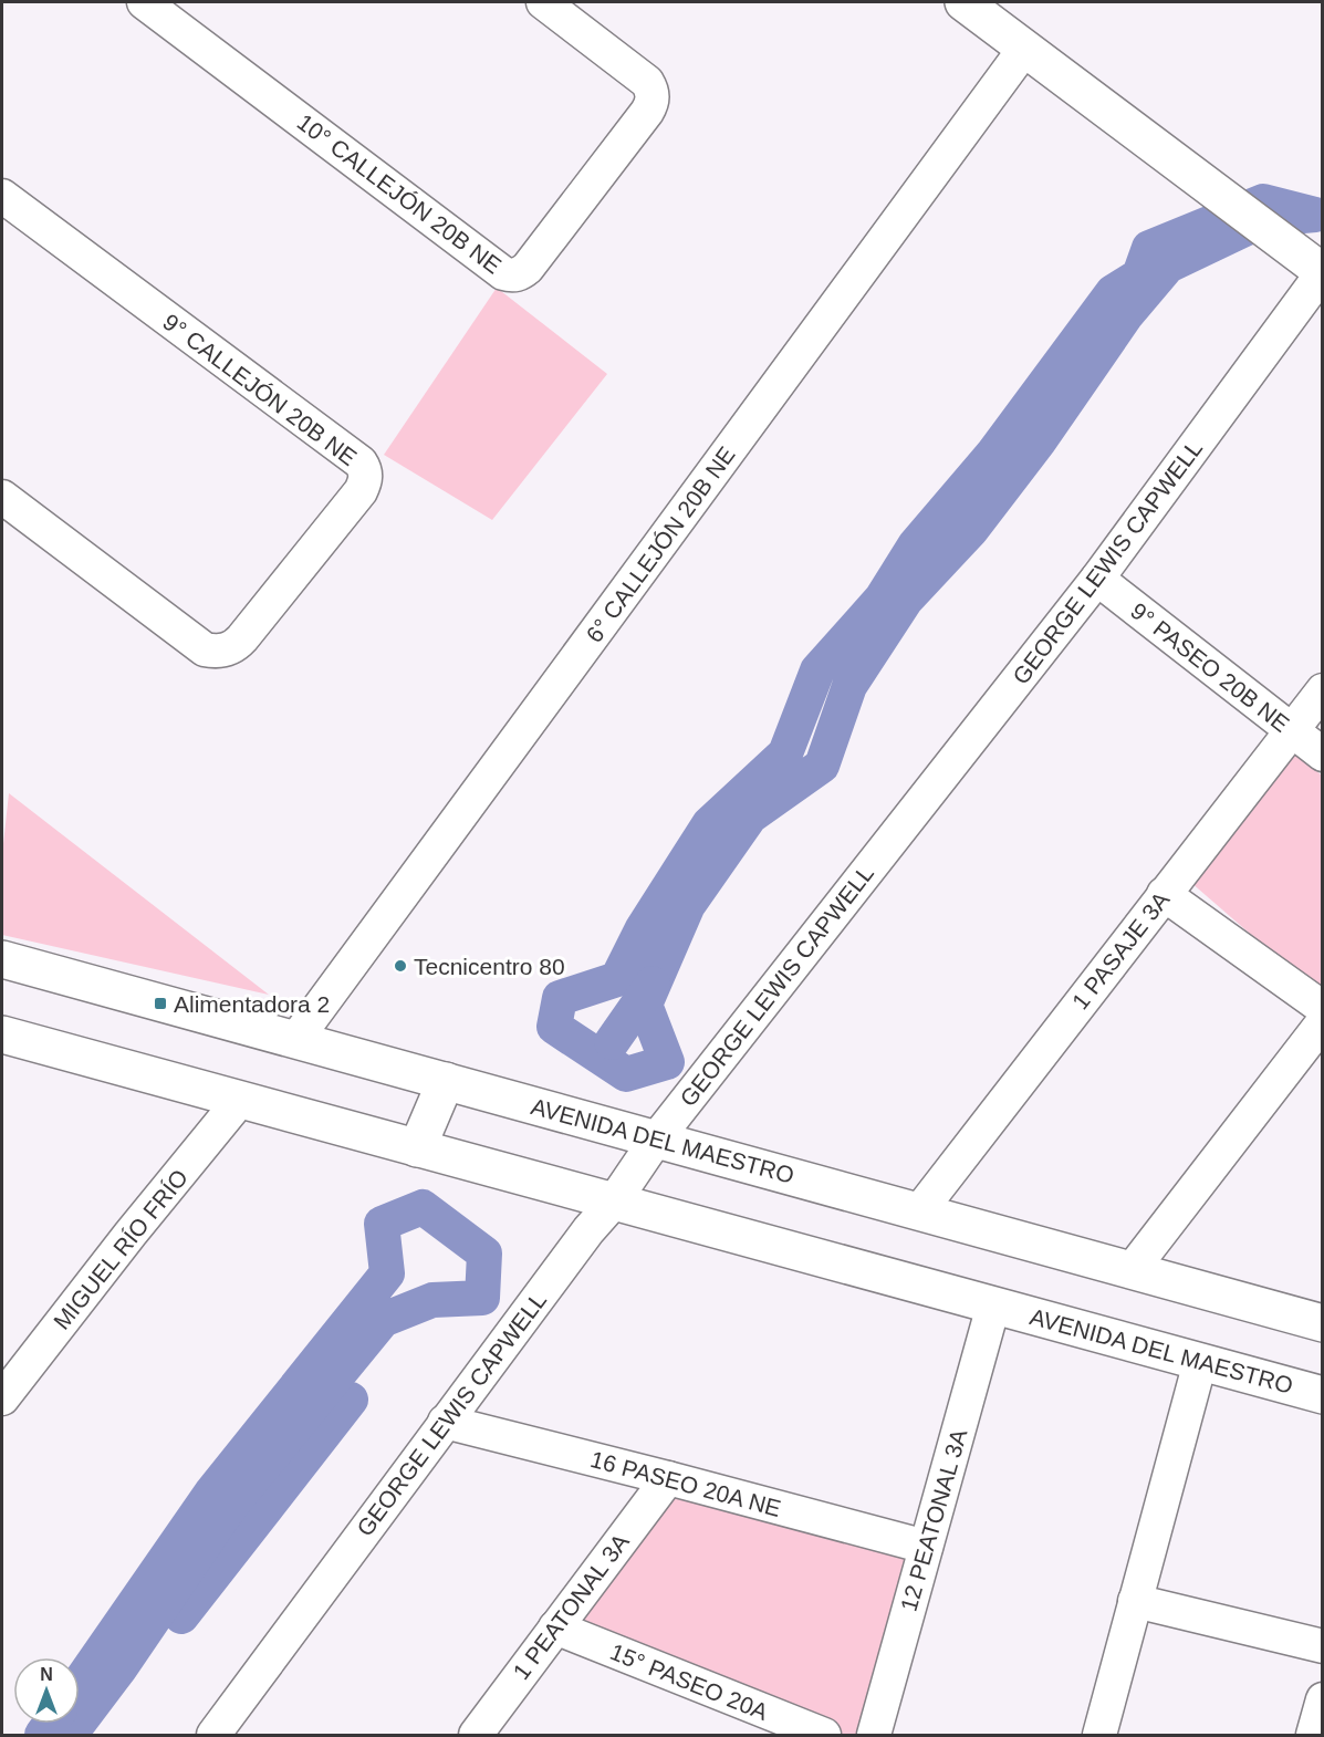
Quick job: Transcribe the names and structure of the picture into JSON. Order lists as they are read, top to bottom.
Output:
{
  "streets": {
    "street": [
      "10° CALLEJÓN 20B NE",
      "9° CALLEJÓN 20B NE",
      "6° CALLEJÓN 20B NE",
      "GEORGE LEWIS CAPWELL",
      "9° PASEO 20B NE",
      "1 PASAJE 3A",
      "AVENIDA DEL MAESTRO",
      "MIGUEL RÍO FRÍO",
      "16 PASEO 20A NE",
      "12 PEATONAL 3A",
      "1 PEATONAL 3A",
      "15° PASEO 20A"
    ]
  },
  "crossings": [
    ["6° CALLEJÓN 20B NE", "AVENIDA DEL MAESTRO"],
    ["GEORGE LEWIS CAPWELL", "9° PASEO 20B NE"],
    ["GEORGE LEWIS CAPWELL", "AVENIDA DEL MAESTRO"],
    ["GEORGE LEWIS CAPWELL", "16 PASEO 20A NE"],
    ["9° PASEO 20B NE", "1 PASAJE 3A"],
    ["1 PASAJE 3A", "AVENIDA DEL MAESTRO"],
    ["AVENIDA DEL MAESTRO", "MIGUEL RÍO FRÍO"],
    ["AVENIDA DEL MAESTRO", "12 PEATONAL 3A"],
    ["16 PASEO 20A NE", "12 PEATONAL 3A"],
    ["16 PASEO 20A NE", "1 PEATONAL 3A"],
    ["1 PEATONAL 3A", "15° PASEO 20A"]
  ],
  "places": {
    "other": ["Tecnicentro 80"],
    "transit": ["Alimentadora 2"]
  },
  "north": "top"
}
